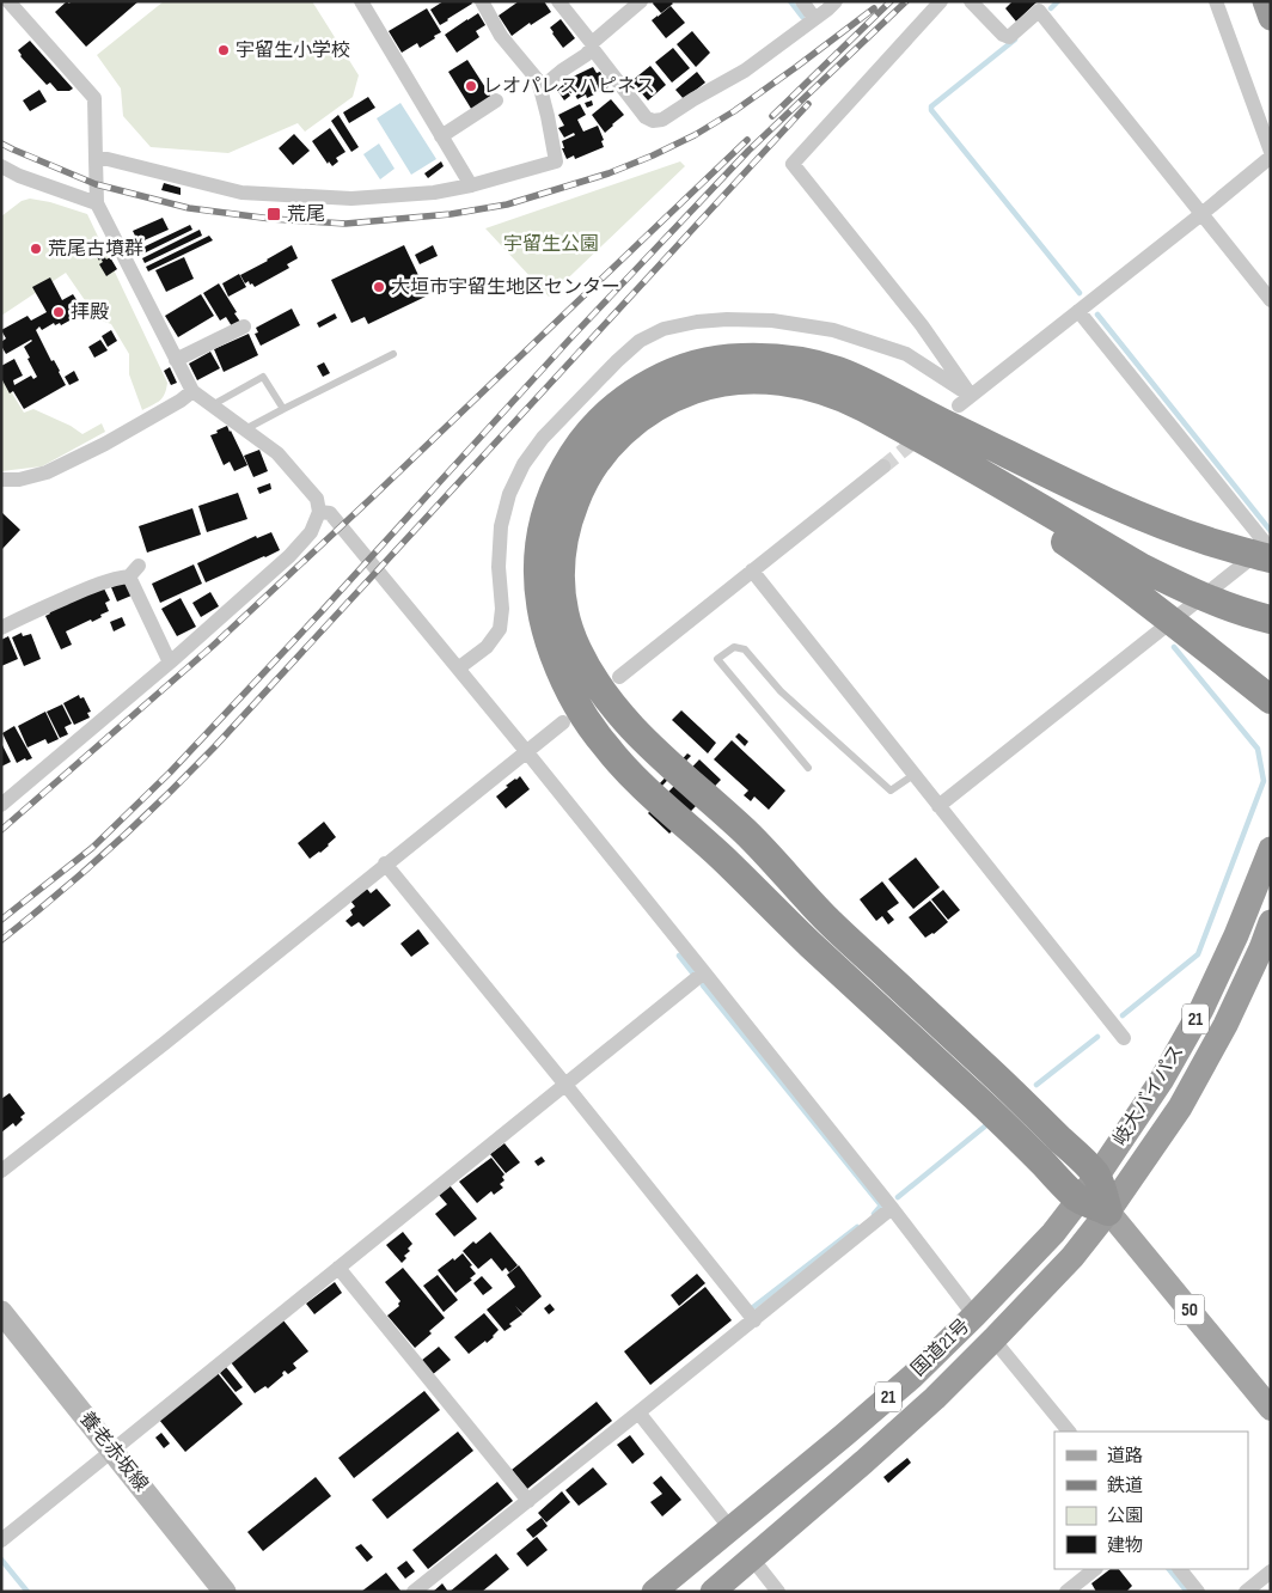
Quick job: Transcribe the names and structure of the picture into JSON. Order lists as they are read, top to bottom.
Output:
{
  "streets": {
    "highway": ["21", "岐大バイパス", "国道21号"],
    "main road": ["50", "養老赤坂線"]
  },
  "crossings": [
    ["岐大バイパス", "50"],
    ["岐大バイパス", "国道21号"],
    ["50", "国道21号"]
  ],
  "parks": ["宇留生公園"],
  "places": {
    "other": [
      "宇留生小学校",
      "レオパレスハピネス",
      "荒尾古墳群",
      "大垣市宇留生地区センター",
      "拝殿"
    ],
    "transit": ["荒尾"]
  },
  "legend": [
    "道路",
    "鉄道",
    "公園",
    "建物"
  ]
}
